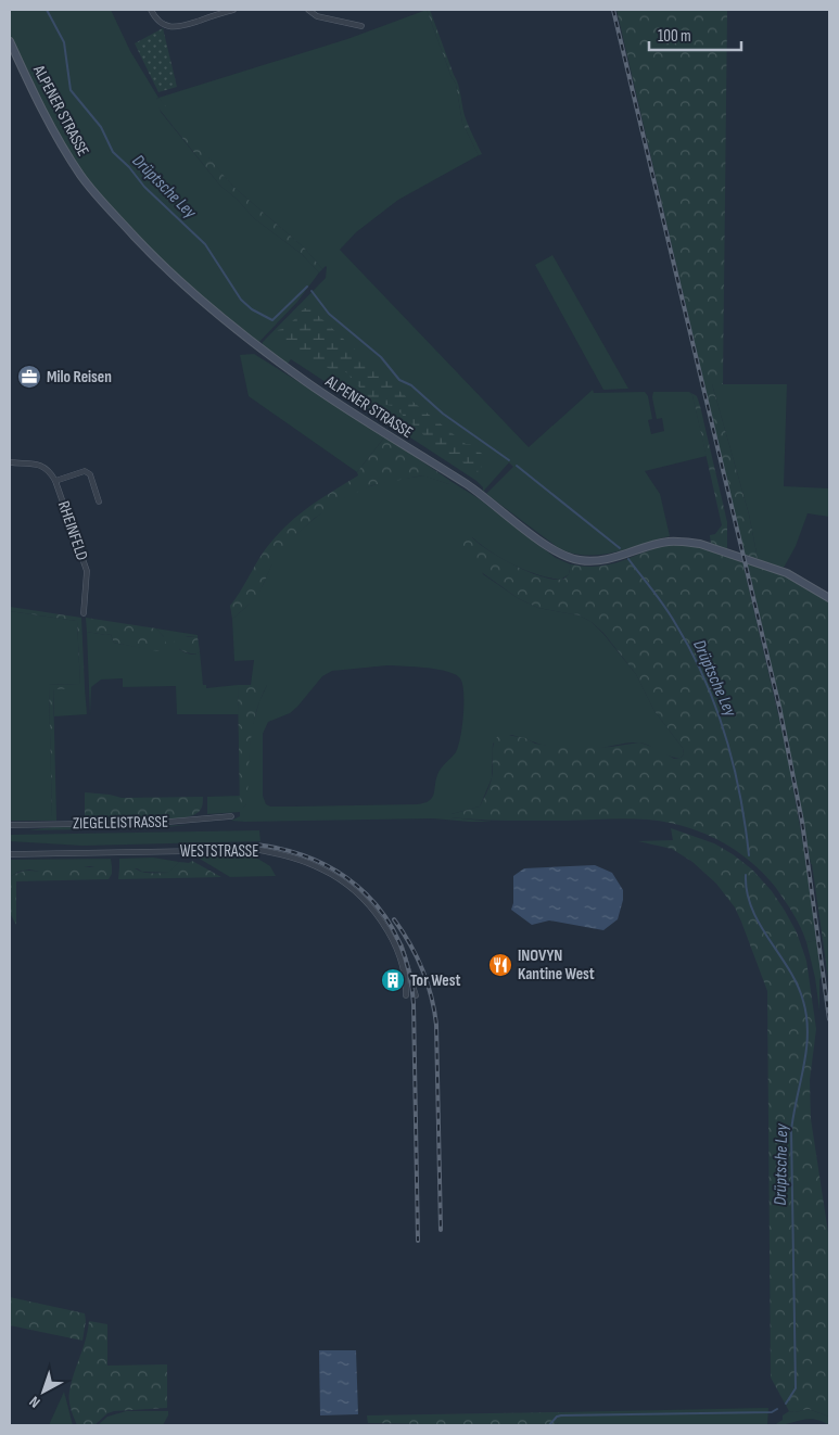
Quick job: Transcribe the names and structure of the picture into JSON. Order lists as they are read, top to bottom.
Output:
{
  "streets": {
    "street": [
      "ALPENER STRASSE",
      "RHEINFELD",
      "ZIEGELEISTRASSE",
      "WESTSTRASSE"
    ]
  },
  "water": ["Drüptsche Ley"],
  "places": {
    "office": ["Milo Reisen"],
    "restaurant": ["INOVYN Kantine West"],
    "building": ["Tor West"]
  },
  "scale_bar": "100 m",
  "north": "bottom left"
}
